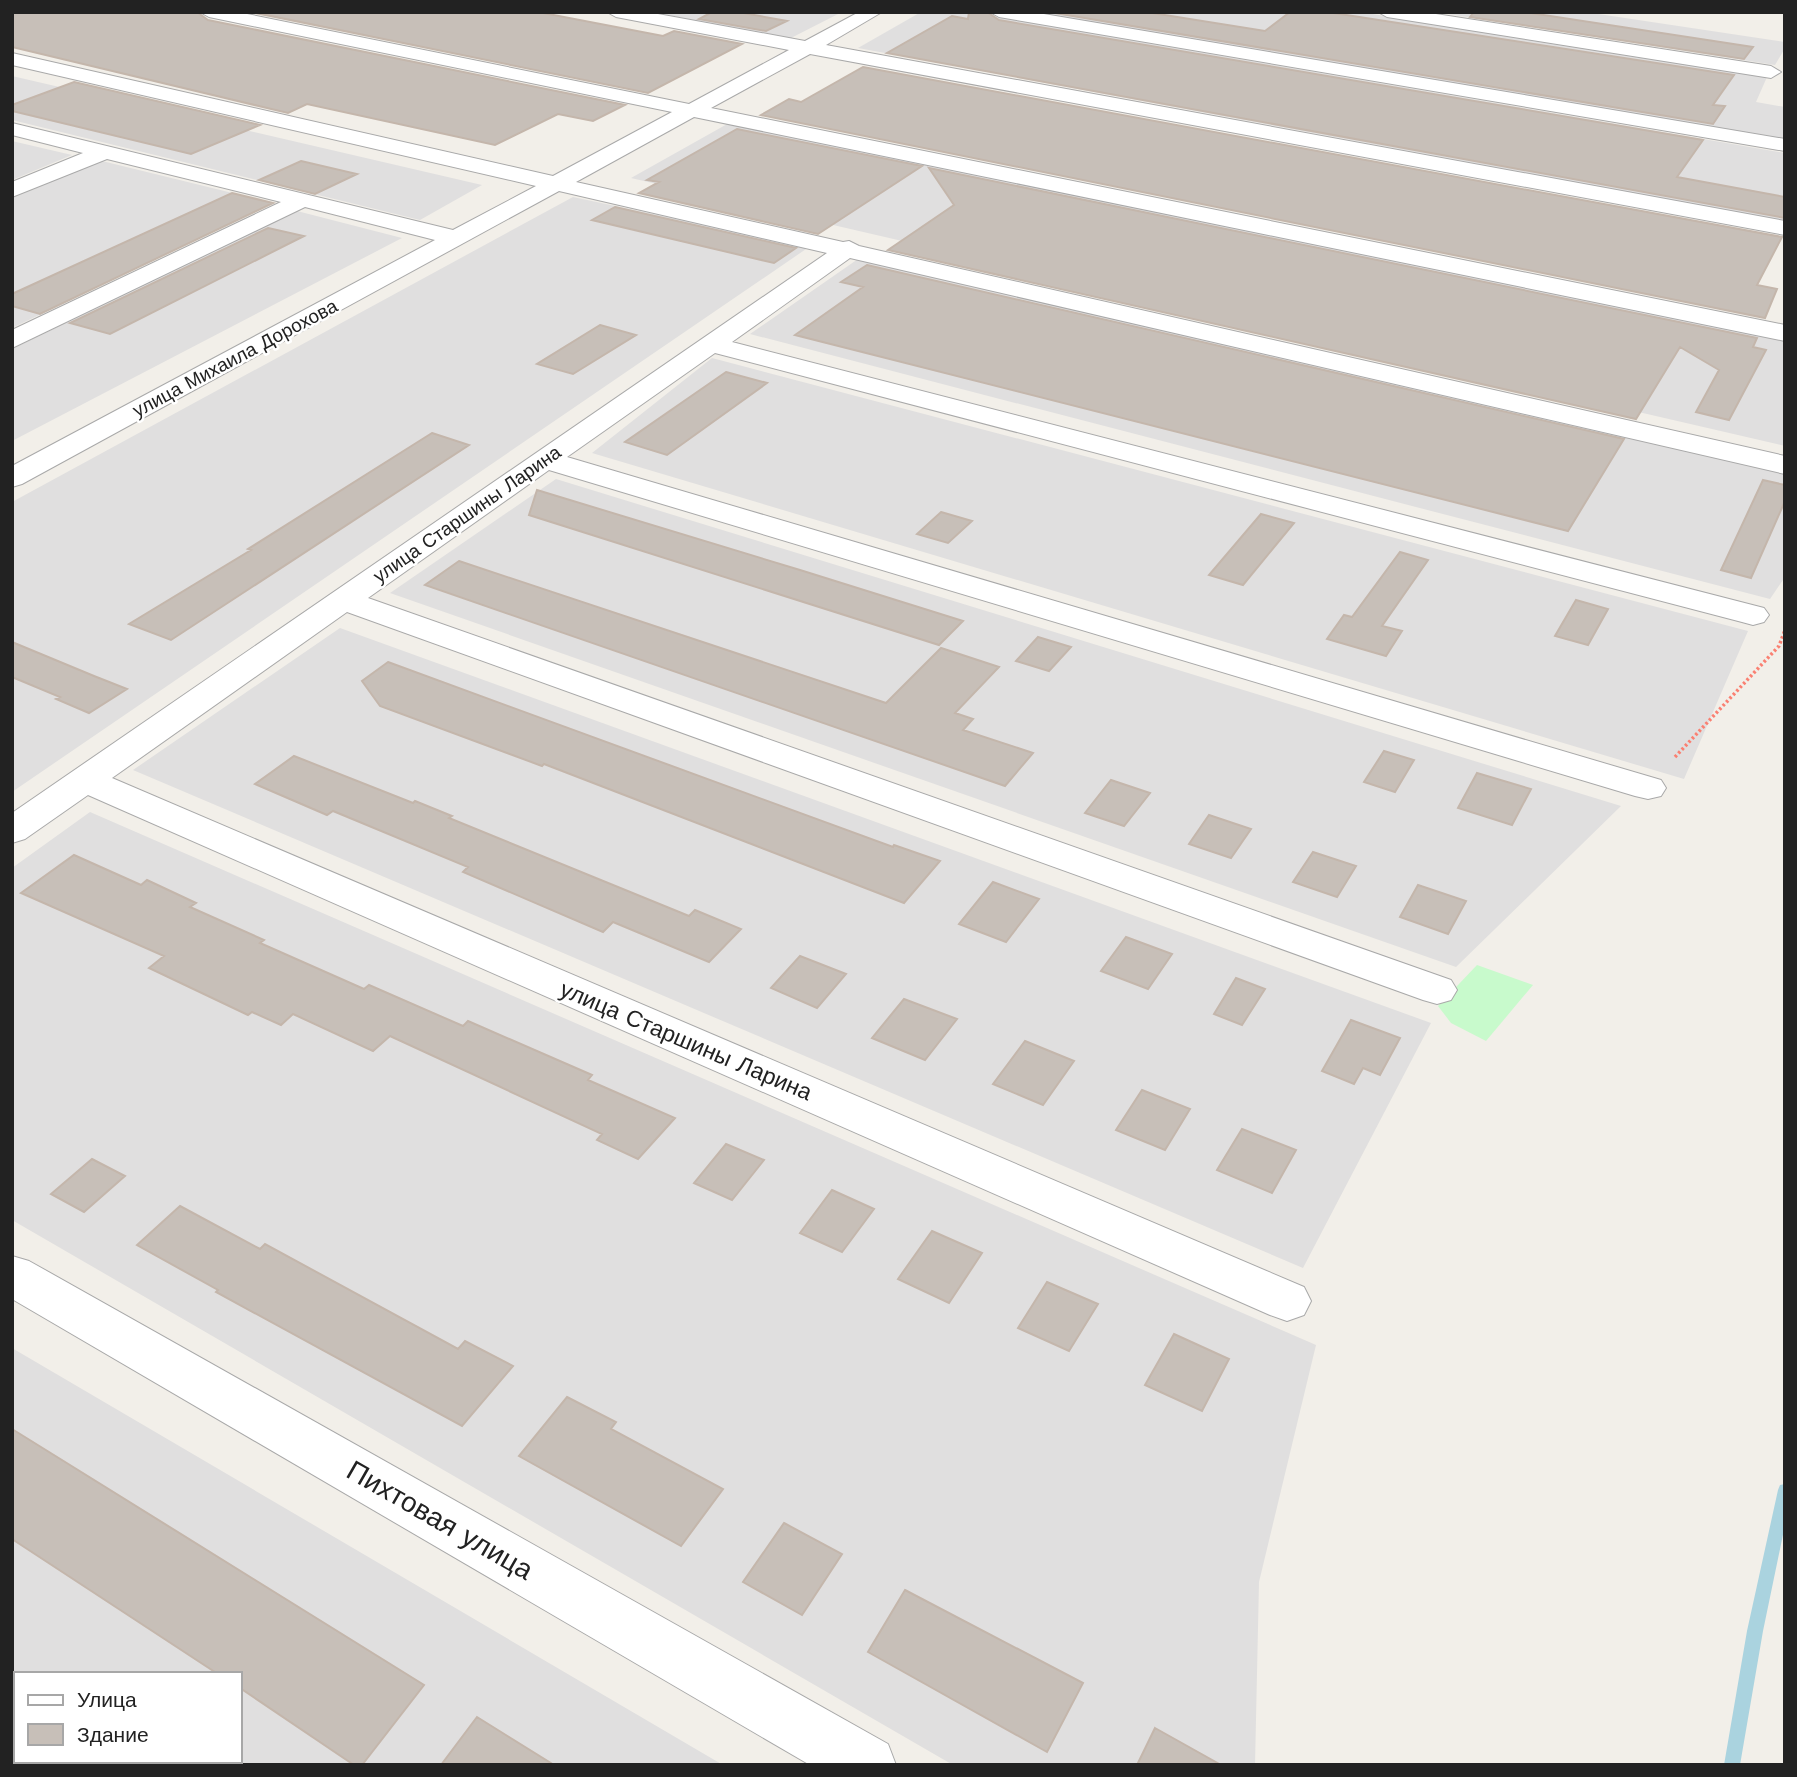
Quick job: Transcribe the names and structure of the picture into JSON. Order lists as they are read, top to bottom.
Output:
{
  "streets": {
    "street": ["улица Михаила Дорохова", "улица Старшины Ларина", "Пихтовая улица"]
  },
  "legend": ["Улица", "Здание"]
}
